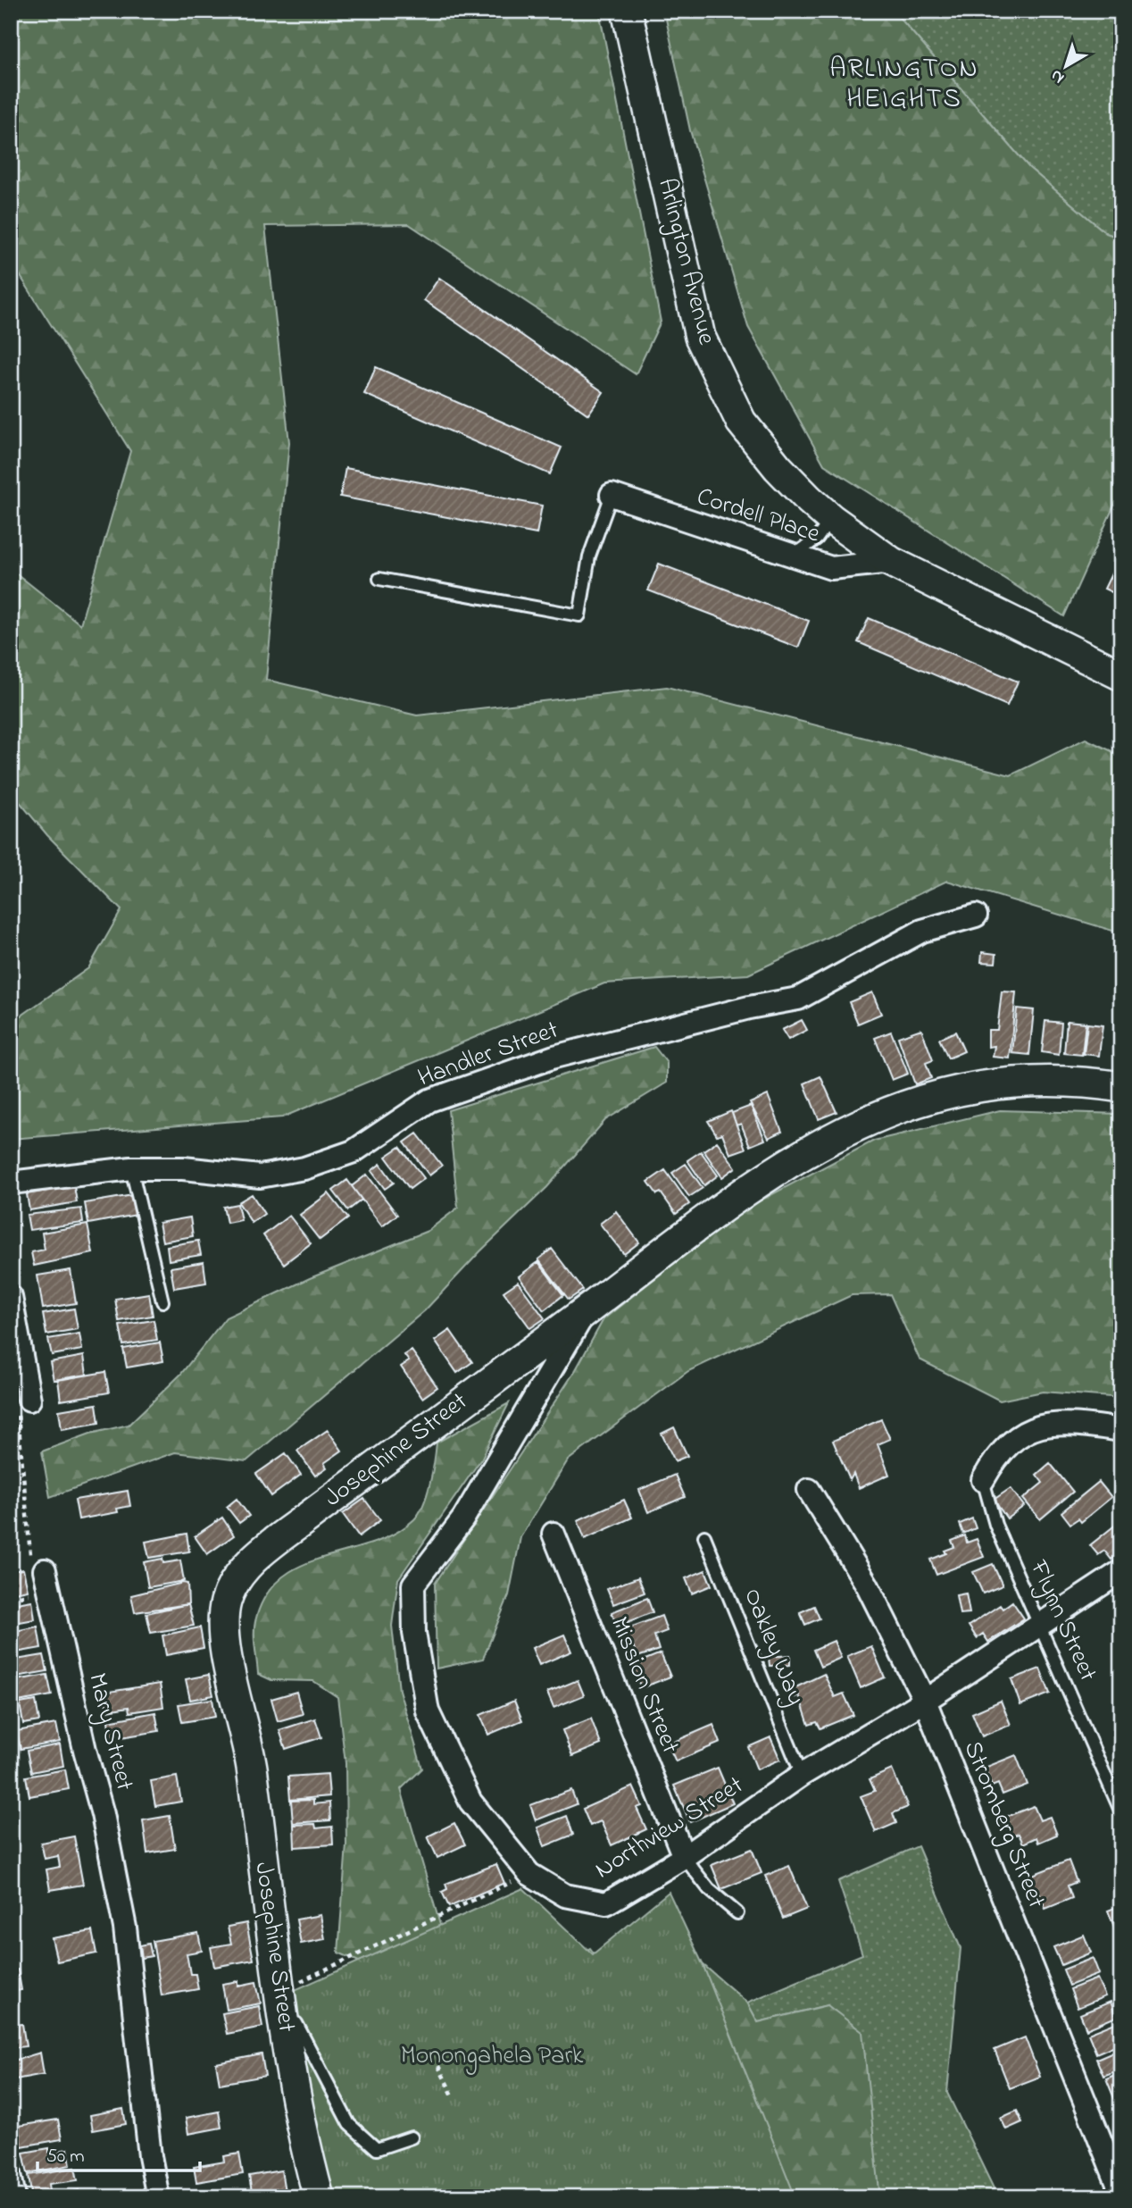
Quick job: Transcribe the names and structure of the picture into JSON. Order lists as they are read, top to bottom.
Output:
{
  "streets": {
    "street": [
      "Arlington Avenue",
      "Cordell Place",
      "Handler Street",
      "Josephine Street",
      "Mission Street",
      "Mary Street",
      "Stromberg Street",
      "Northview Street"
    ],
    "lane": ["Flynn Street", "Oakley Way"]
  },
  "crossings": [
    ["Arlington Avenue", "Cordell Place"],
    ["Josephine Street", "Northview Street"],
    ["Flynn Street", "Northview Street"],
    ["Oakley Way", "Northview Street"],
    ["Mission Street", "Northview Street"],
    ["Stromberg Street", "Northview Street"]
  ],
  "districts": ["ARLINGTON HEIGHTS"],
  "parks": ["Monongahela Park"],
  "scale_bar": "50 m",
  "north": "bottom left"
}
